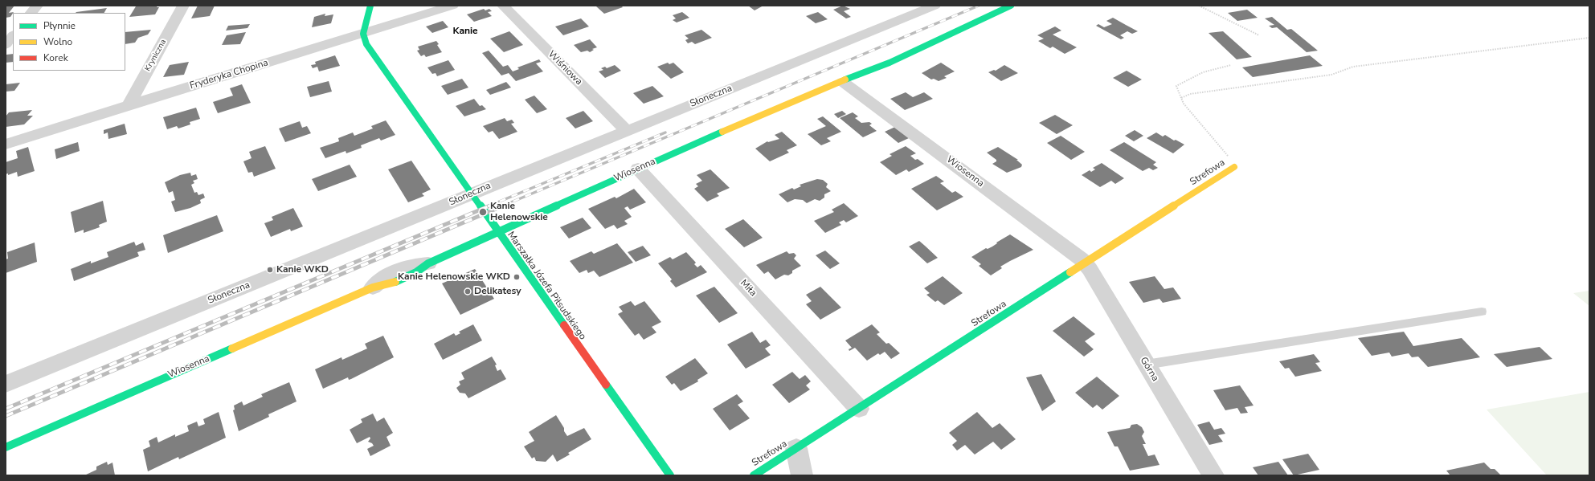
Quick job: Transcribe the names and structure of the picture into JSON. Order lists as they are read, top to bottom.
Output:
{
  "streets": {
    "street": [
      "Kryniczna",
      "Wiśniowa",
      "Fryderyka Chopina",
      "Słoneczna",
      "Wiosenna",
      "Strefowa",
      "Marszałka Józefa Piłsudskiego",
      "Miła",
      "Górna"
    ]
  },
  "crossings": [
    ["Kryniczna", "Fryderyka Chopina"],
    ["Wiśniowa", "Słoneczna"],
    ["Fryderyka Chopina", "Marszałka Józefa Piłsudskiego"],
    ["Słoneczna", "Marszałka Józefa Piłsudskiego"],
    ["Wiosenna", "Strefowa"],
    ["Wiosenna", "Marszałka Józefa Piłsudskiego"],
    ["Wiosenna", "Miła"],
    ["Wiosenna", "Górna"],
    ["Strefowa", "Miła"],
    ["Strefowa", "Górna"]
  ],
  "districts": ["Kanie"],
  "places": [
    "Kanie Helenowskie",
    "Kanie WKD",
    "Kanie Helenowskie WKD",
    "Delikatesy"
  ],
  "legend": ["Płynnie", "Wolno", "Korek"]
}
